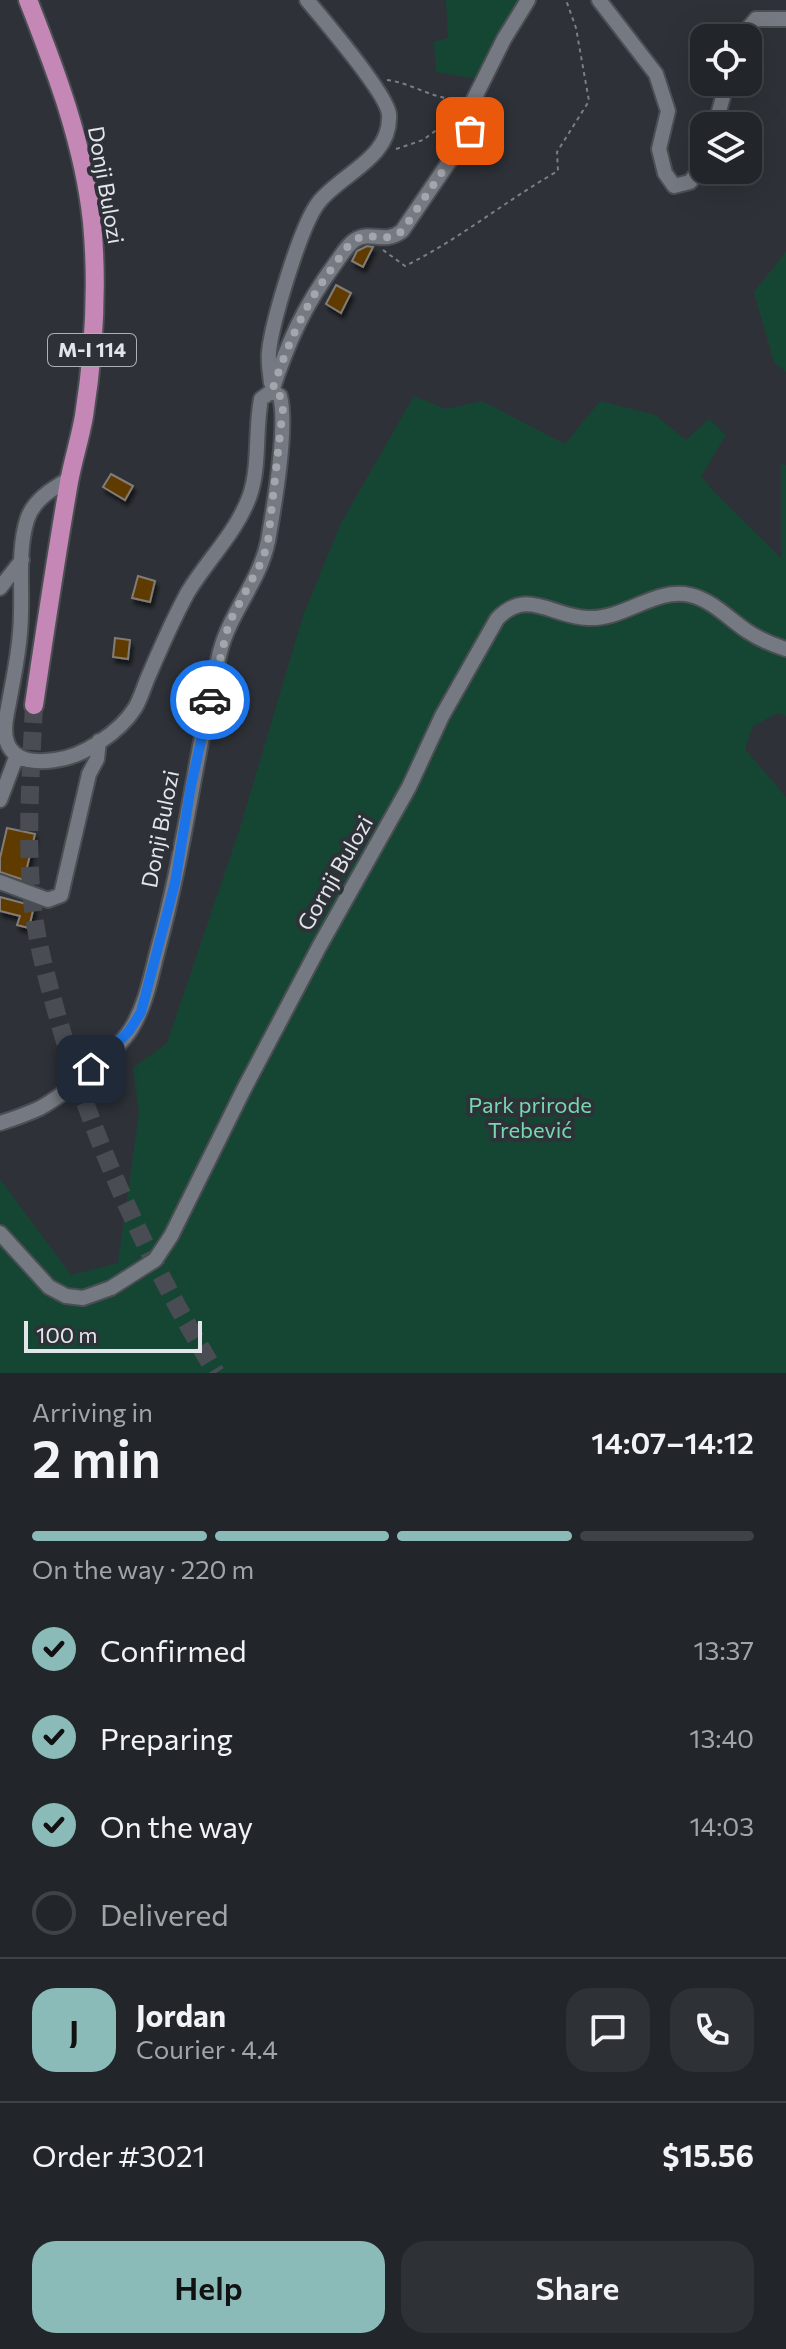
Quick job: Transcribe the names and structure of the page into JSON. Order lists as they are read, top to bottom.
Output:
{
  "streets": {
    "main road": ["Donji Bulozi", "M-I 114"],
    "street": ["Gornji Bulozi"]
  },
  "parks": ["Park prirode Trebević"],
  "scale_bar": "100 m",
  "page": {
    "scale": "100 m",
    "heading": ["2 min", "Arriving in", "14:07–14:12"],
    "panel": [
      "Jordan",
      "Courier · 4.4",
      "Order #3021",
      "$15.56"
    ],
    "bar": "On the way · 220 m",
    "list": [
      ["Confirmed", "13:37"],
      ["Preparing", "13:40"],
      ["On the way", "14:03"],
      "Delivered"
    ],
    "round": "J",
    "buttons": ["Help", "Share"]
  }
}
